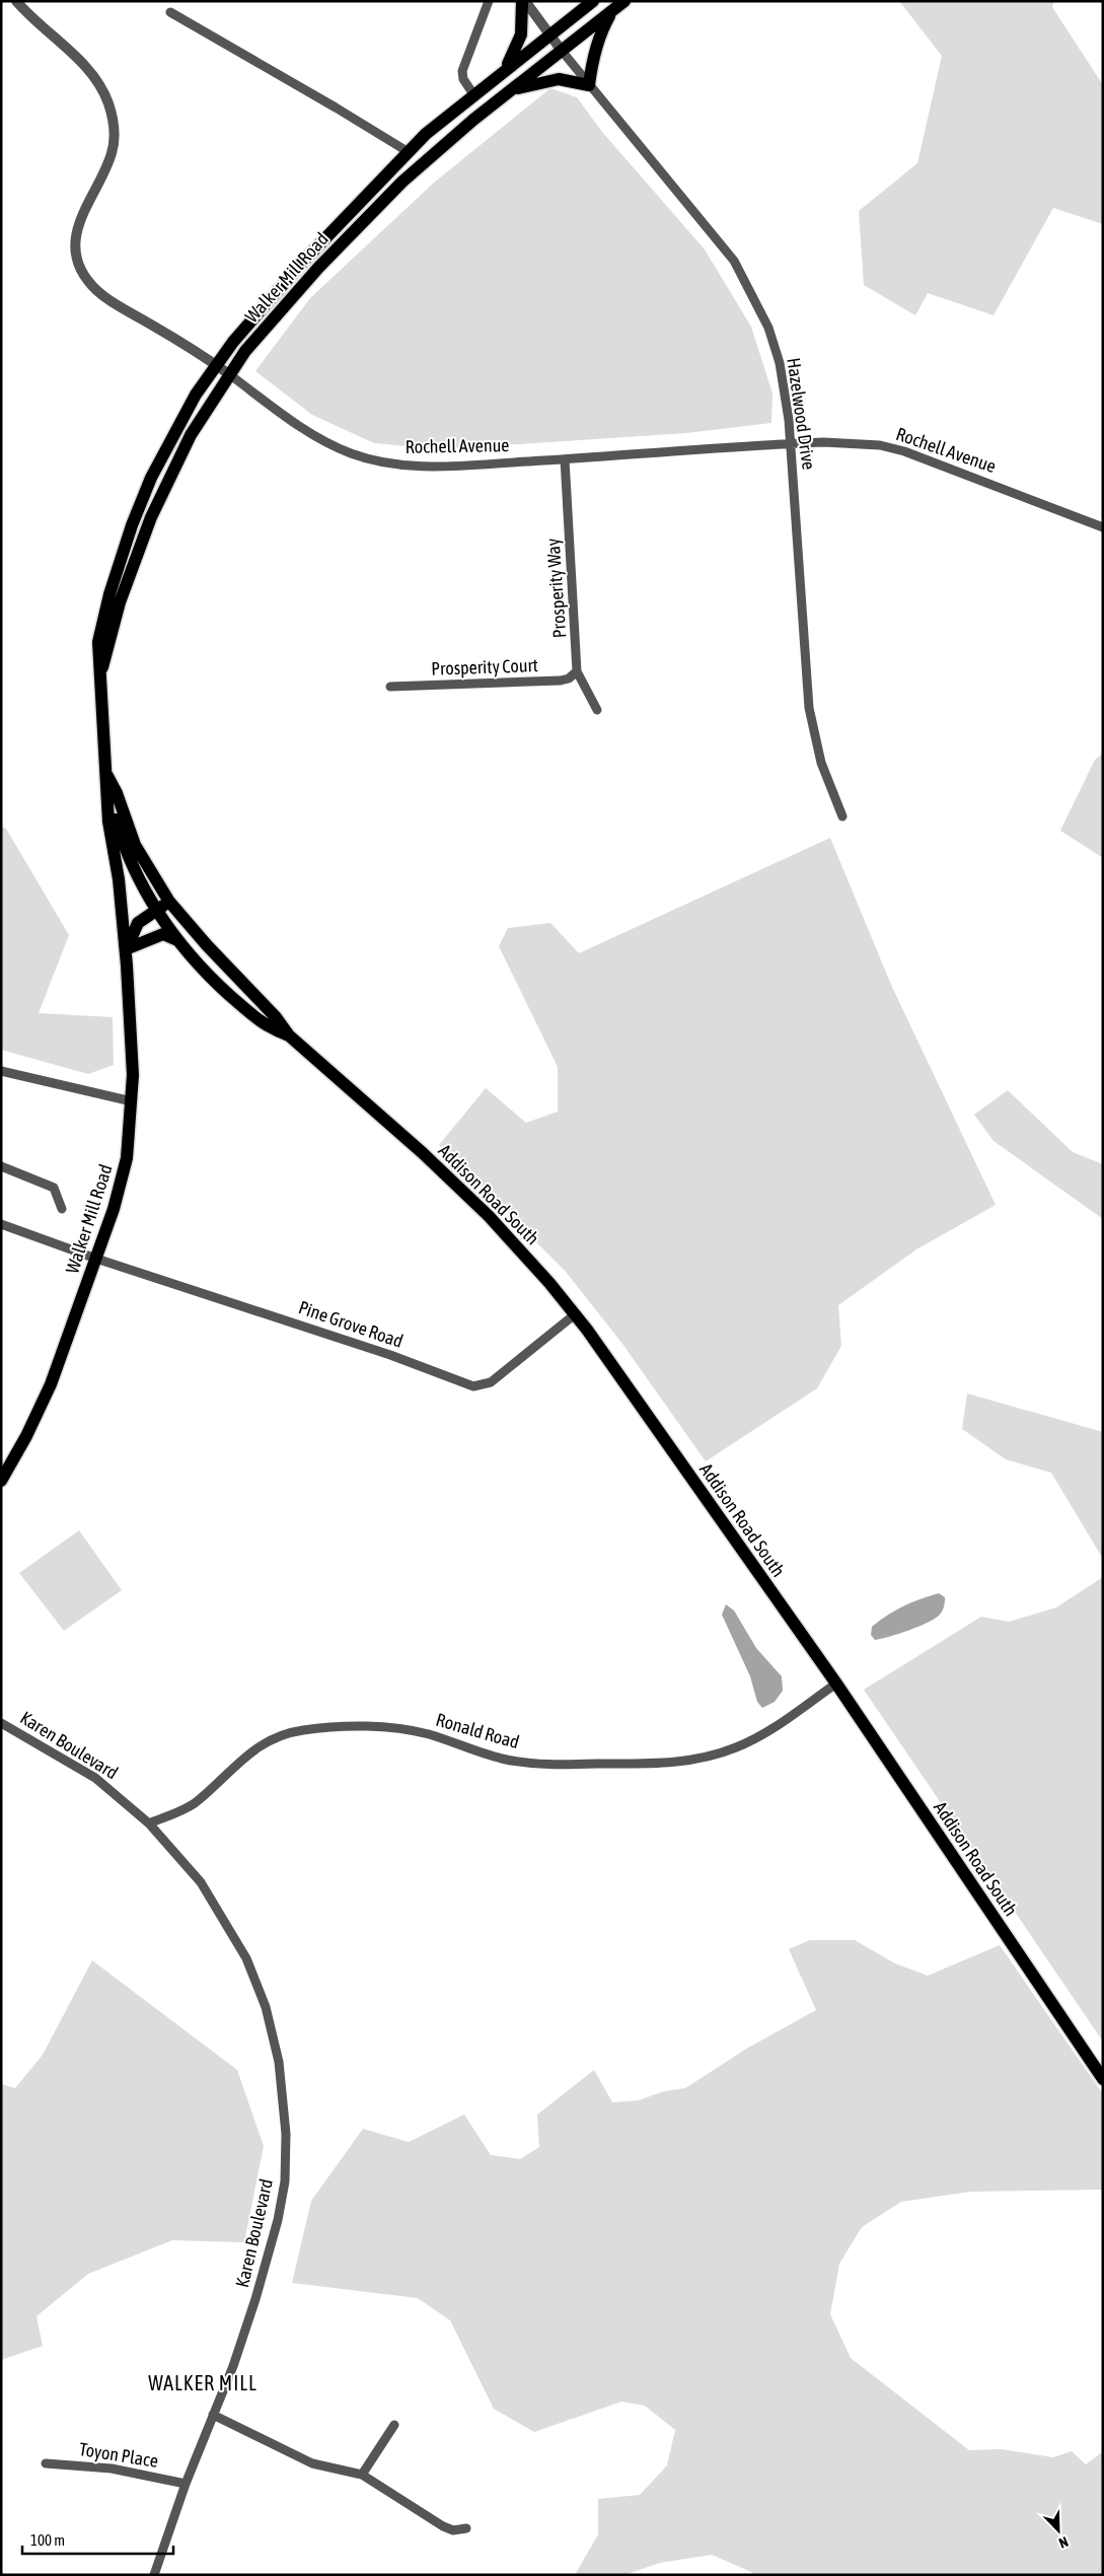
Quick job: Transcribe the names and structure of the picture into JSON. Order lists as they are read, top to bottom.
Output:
{
  "streets": {
    "main road": ["Walker Mill Road", "Addison Road South"],
    "street": [
      "Hazelwood Drive",
      "Rochell Avenue",
      "Prosperity Way",
      "Prosperity Court",
      "Pine Grove Road",
      "Ronald Road",
      "Karen Boulevard",
      "Toyon Place"
    ]
  },
  "crossings": [
    ["Walker Mill Road", "Hazelwood Drive"],
    ["Walker Mill Road", "Rochell Avenue"],
    ["Walker Mill Road", "Addison Road South"],
    ["Walker Mill Road", "Pine Grove Road"],
    ["Hazelwood Drive", "Rochell Avenue"],
    ["Rochell Avenue", "Prosperity Way"],
    ["Prosperity Way", "Prosperity Court"],
    ["Addison Road South", "Pine Grove Road"],
    ["Addison Road South", "Ronald Road"],
    ["Ronald Road", "Karen Boulevard"],
    ["Karen Boulevard", "Toyon Place"]
  ],
  "districts": ["WALKER MILL"],
  "scale_bar": "100 m",
  "north": "bottom right"
}
